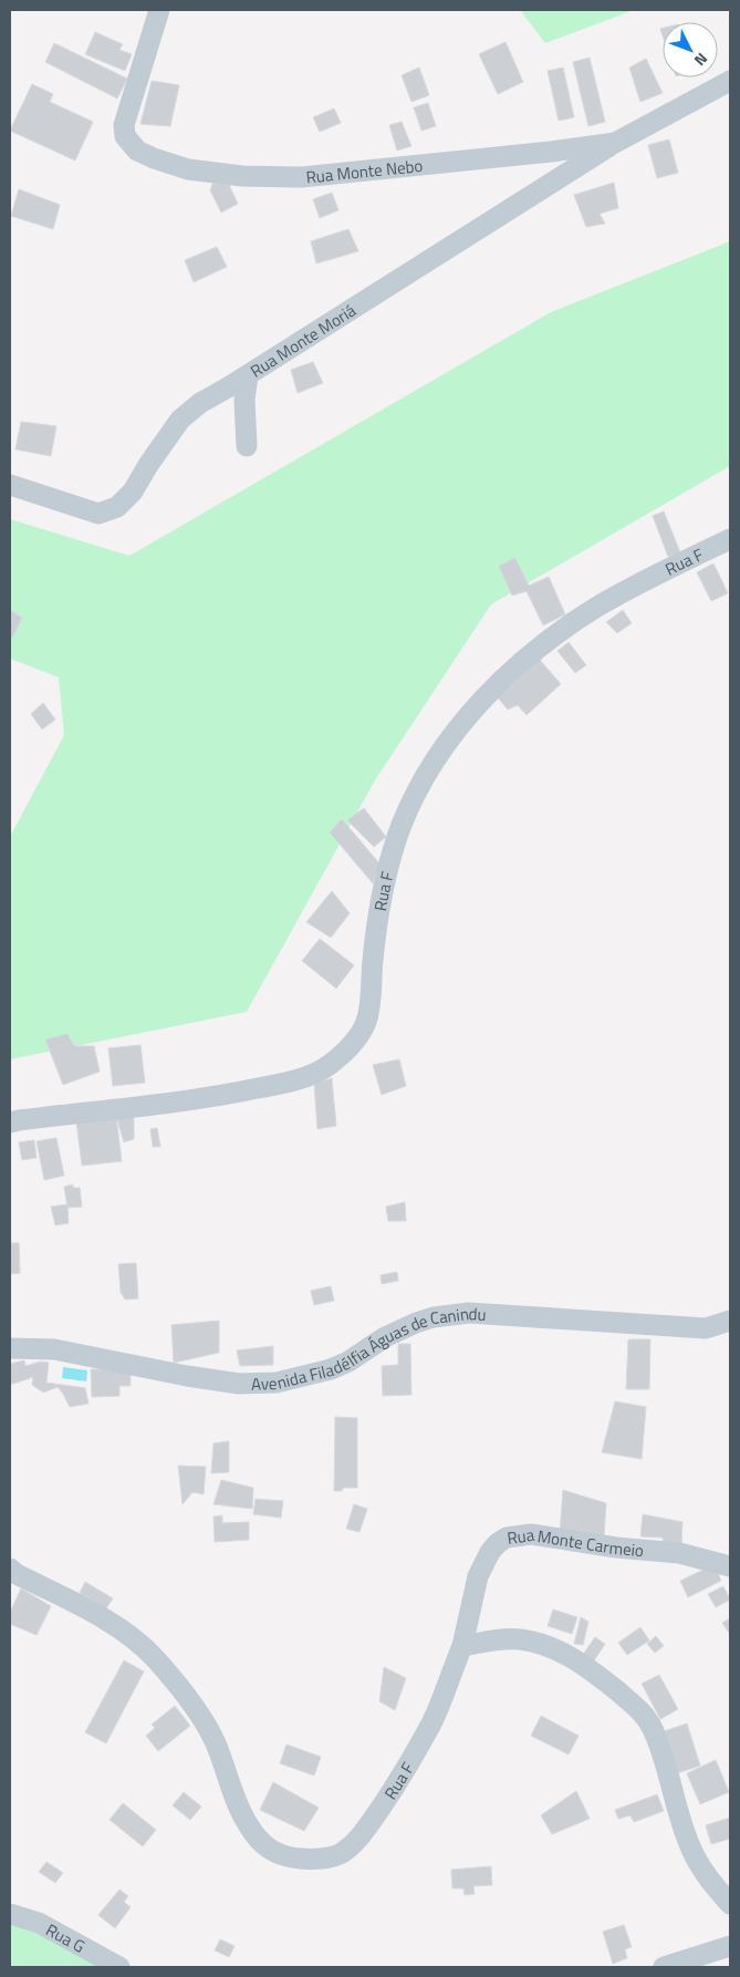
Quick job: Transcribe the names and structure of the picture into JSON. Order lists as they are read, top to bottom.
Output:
{
  "streets": {
    "street": [
      "Rua Monte Nebo",
      "Rua Monte Moriá",
      "Rua F",
      "Avenida Filadélfia Águas de Canindu",
      "Rua Monte Carmeio",
      "Rua G"
    ]
  },
  "crossings": [
    ["Rua Monte Nebo", "Rua Monte Moriá"],
    ["Rua F", "Rua Monte Carmeio"]
  ],
  "north": "bottom right"
}
